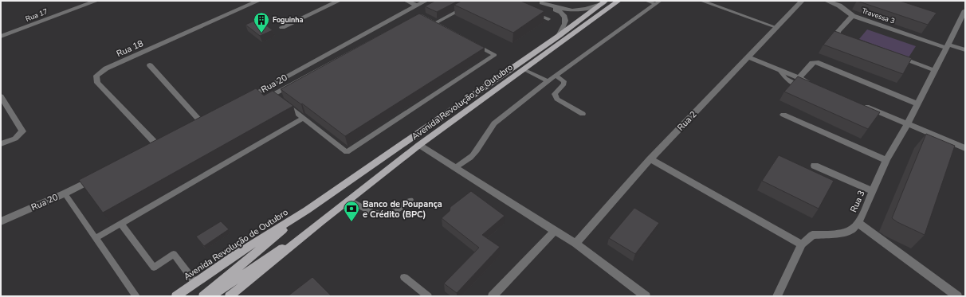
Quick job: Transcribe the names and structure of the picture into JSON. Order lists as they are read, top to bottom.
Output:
{
  "streets": {
    "main road": ["Avenida Revolução de Outubro"],
    "street": [
      "Rua 17",
      "Travessa 3",
      "Rua 18",
      "Rua 20",
      "Rua 2",
      "Rua 3"
    ]
  },
  "crossings": [
    ["Travessa 3", "Rua 3"]
  ],
  "places": {
    "building": ["Foguinha"],
    "bank": ["Banco de Poupança e Crédito (BPC)"]
  }
}
